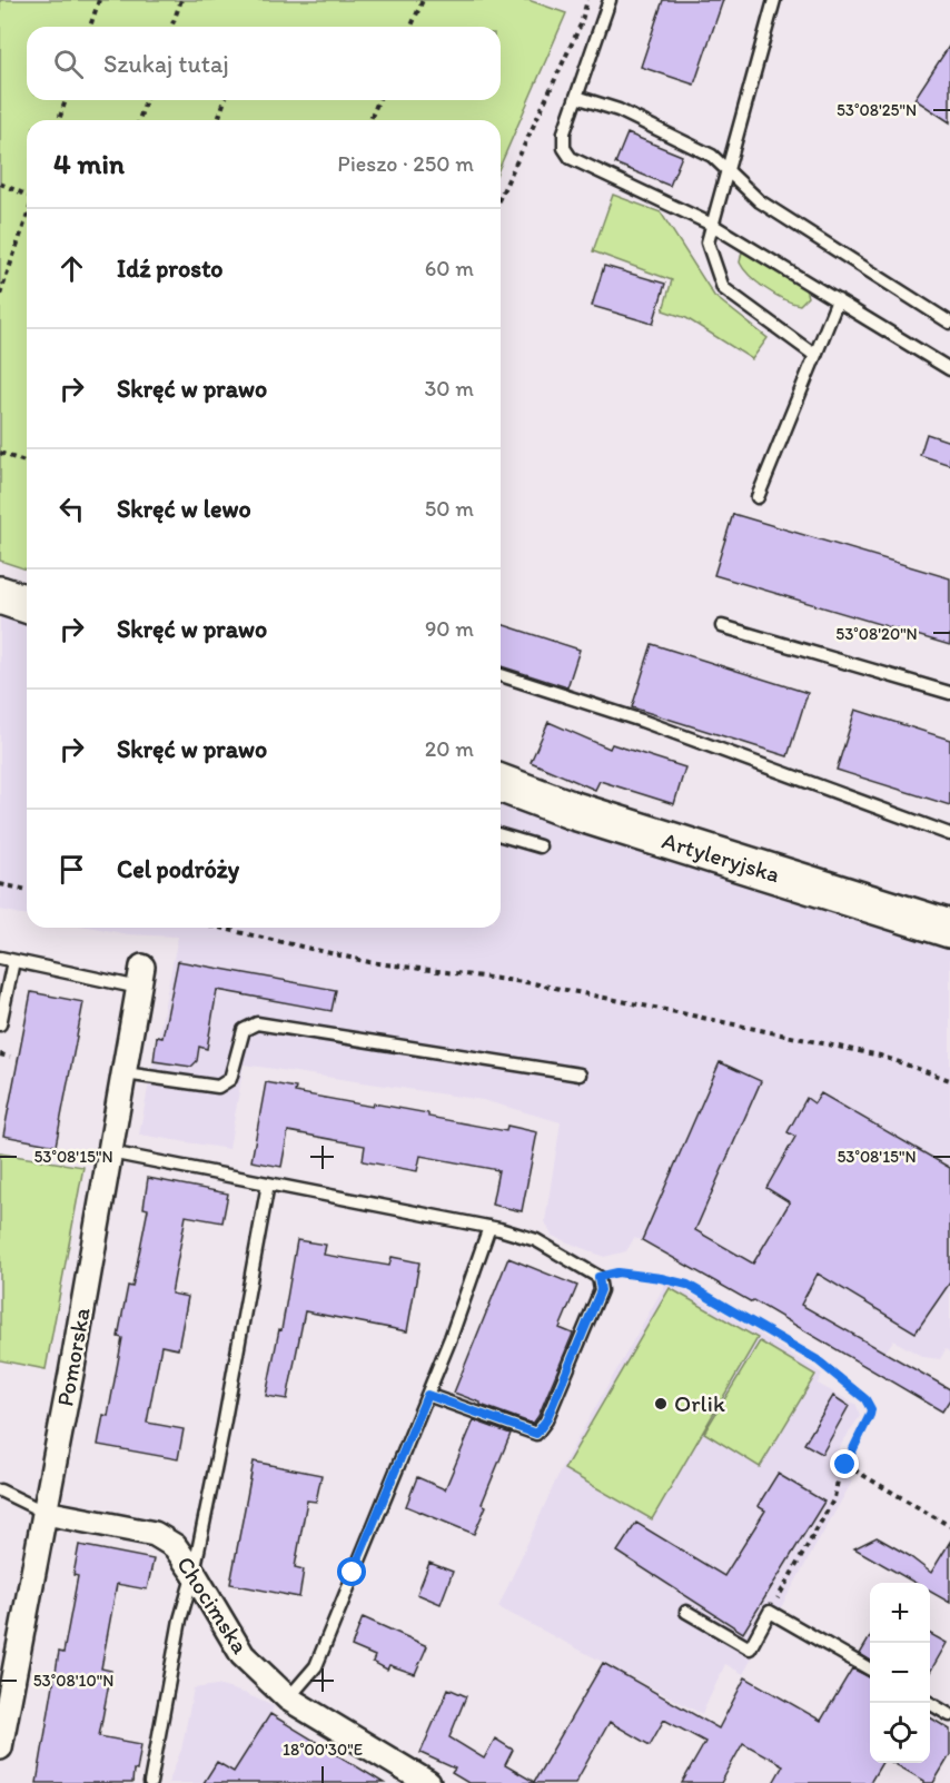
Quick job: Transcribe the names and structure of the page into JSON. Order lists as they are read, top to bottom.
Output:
{
  "streets": {
    "main road": ["Artyleryjska"],
    "street": ["Pomorska", "Chocimska"]
  },
  "crossings": [
    ["Pomorska", "Chocimska"]
  ],
  "places": ["Orlik"],
  "page": {
    "search": "Szukaj tutaj",
    "heading": ["4 min", "Pieszo · 250 m"],
    "list": [
      ["Idź prosto", "60 m"],
      ["Skręć w prawo", "30 m"],
      ["Skręć w lewo", "50 m"],
      ["Skręć w prawo", "90 m"],
      ["Skręć w prawo", "20 m"],
      "Cel podróży"
    ],
    "map_buttons": ["+", "−"]
  },
  "coordinates": [
    "53°08'25\"N",
    "53°08'20\"N",
    "53°08'15\"N",
    "53°08'10\"N",
    "18°00'30\"E"
  ]
}
